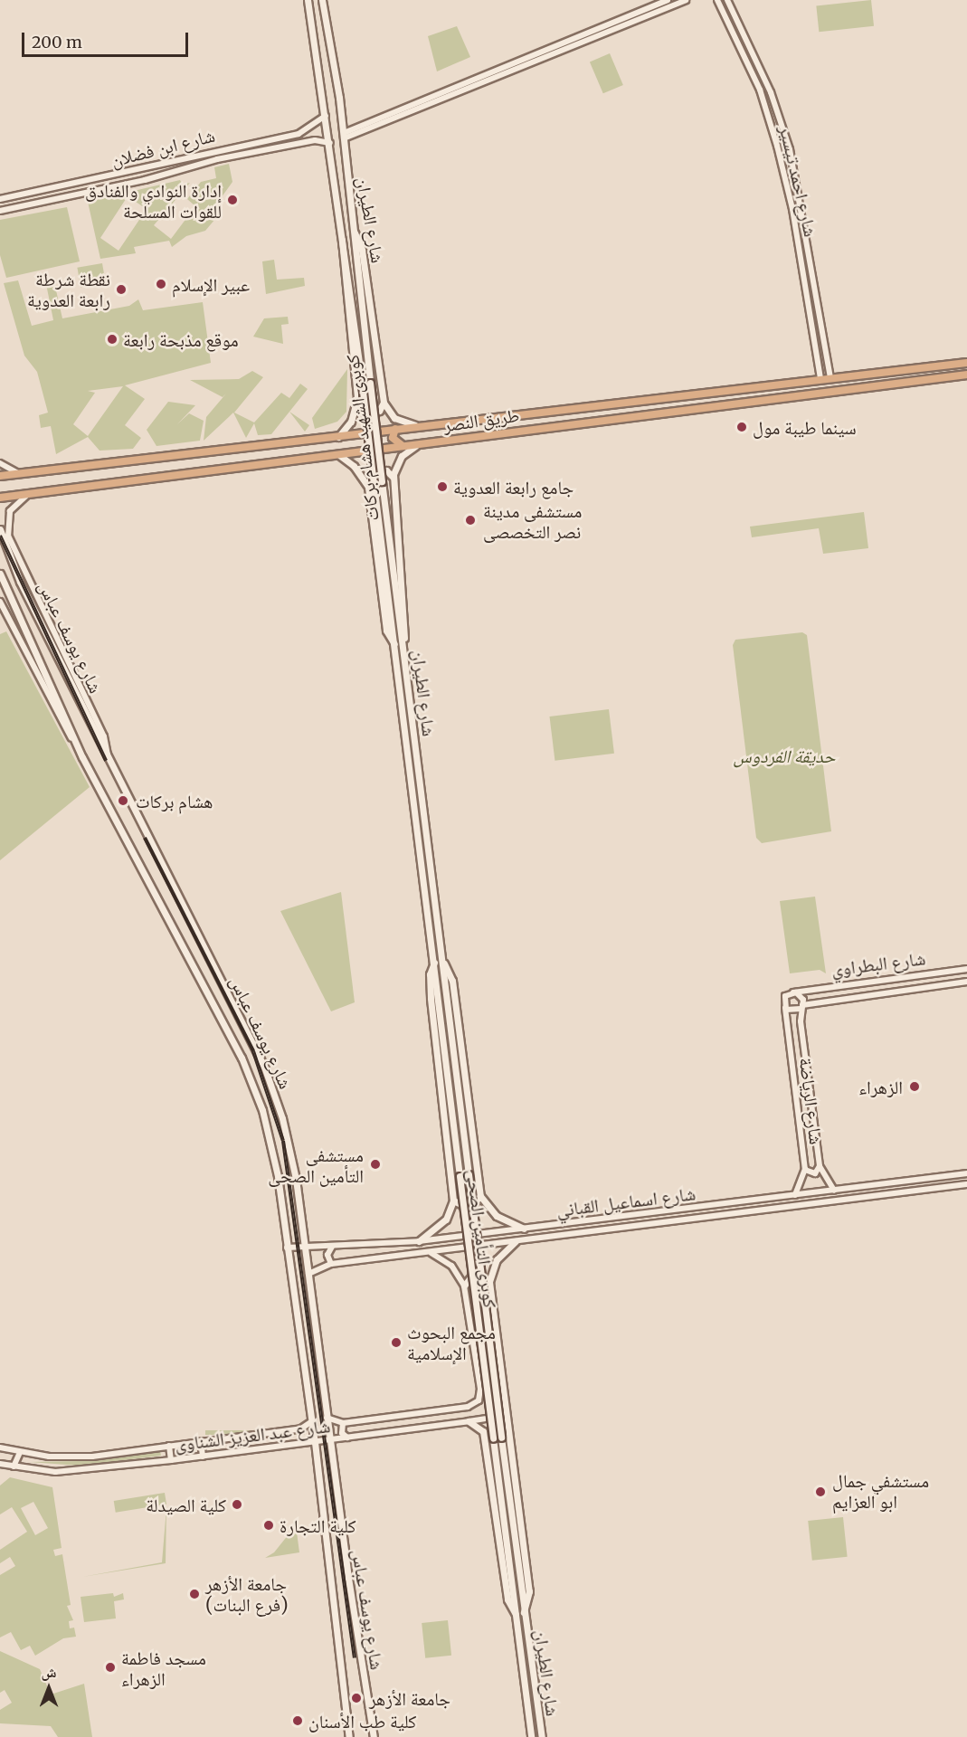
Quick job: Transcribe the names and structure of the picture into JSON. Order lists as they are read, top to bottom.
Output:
{
  "streets": {
    "highway": ["طريق النصر"],
    "main road": [
      "شارع الطيران",
      "كوبرى الشهيد هشام بركات",
      "شارع يوسف عباس",
      "كوبرى التأمين الصحى"
    ],
    "street": [
      "شارع ابن فضلان",
      "شارع احمد تيسير",
      "شارع البطراوي",
      "شارع الرياضة",
      "شارع اسماعيل القباني",
      "شارع عبد العزيز الشناوى"
    ]
  },
  "crossings": [
    ["شارع ابن فضلان", "شارع الطيران"],
    ["شارع احمد تيسير", "طريق النصر"],
    ["شارع الطيران", "كوبرى الشهيد هشام بركات"],
    ["شارع الطيران", "كوبرى التأمين الصحى"],
    ["شارع يوسف عباس", "شارع اسماعيل القباني"],
    ["شارع يوسف عباس", "شارع عبد العزيز الشناوى"],
    ["شارع البطراوي", "شارع الرياضة"],
    ["شارع الرياضة", "شارع اسماعيل القباني"]
  ],
  "parks": ["حديقة الفردوس"],
  "places": [
    "إدارة النوادي والفنادق للقوات المسلحة",
    "عبير الإسلام",
    "نقطة شرطة رابعة العدوية",
    "موقع مذبحة رابعة",
    "سينما طيبة مول",
    "جامع رابعة العدوية",
    "مستشفى مدينة نصر التخصصى",
    "هشام بركات",
    "الزهراء",
    "مستشفى التأمين الصحى",
    "مجمع البحوث الإسلامية",
    "مستشفي جمال ابو العزايم",
    "كلية الصيدلة",
    "كلية التجارة",
    "جامعة الأزهر (فرع البنات)",
    "مسجد فاطمة الزهراء",
    "جامعة الأزهر",
    "كلية طب الأسنان"
  ],
  "scale_bar": "200 m",
  "north": "top"
}
